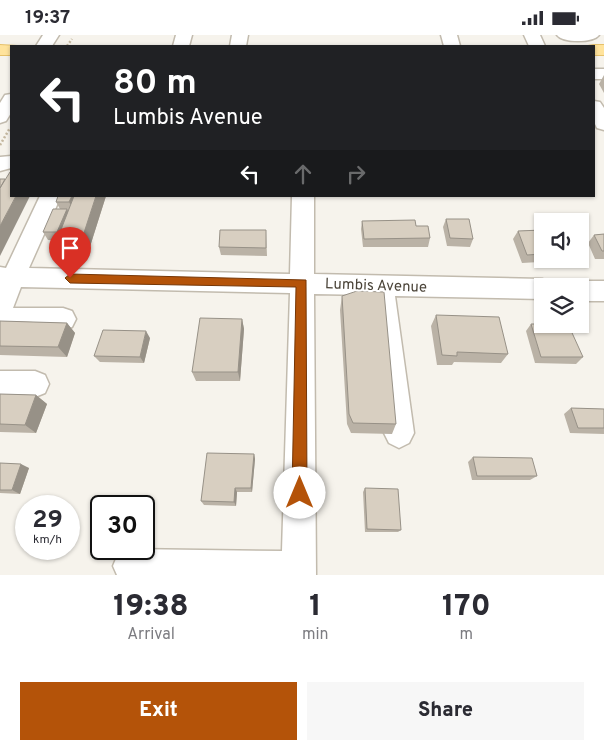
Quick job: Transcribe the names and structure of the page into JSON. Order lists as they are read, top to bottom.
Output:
{
  "streets": {
    "street": ["Lumbis Avenue"]
  },
  "page": {
    "status": "19:37",
    "turn": ["80 m", "Lumbis Avenue"],
    "speed": "29 km/h",
    "limit": "30",
    "eta": [
      "19:38",
      "Arrival",
      "1",
      "min",
      "170",
      "m"
    ],
    "buttons": ["Exit", "Share"]
  }
}
